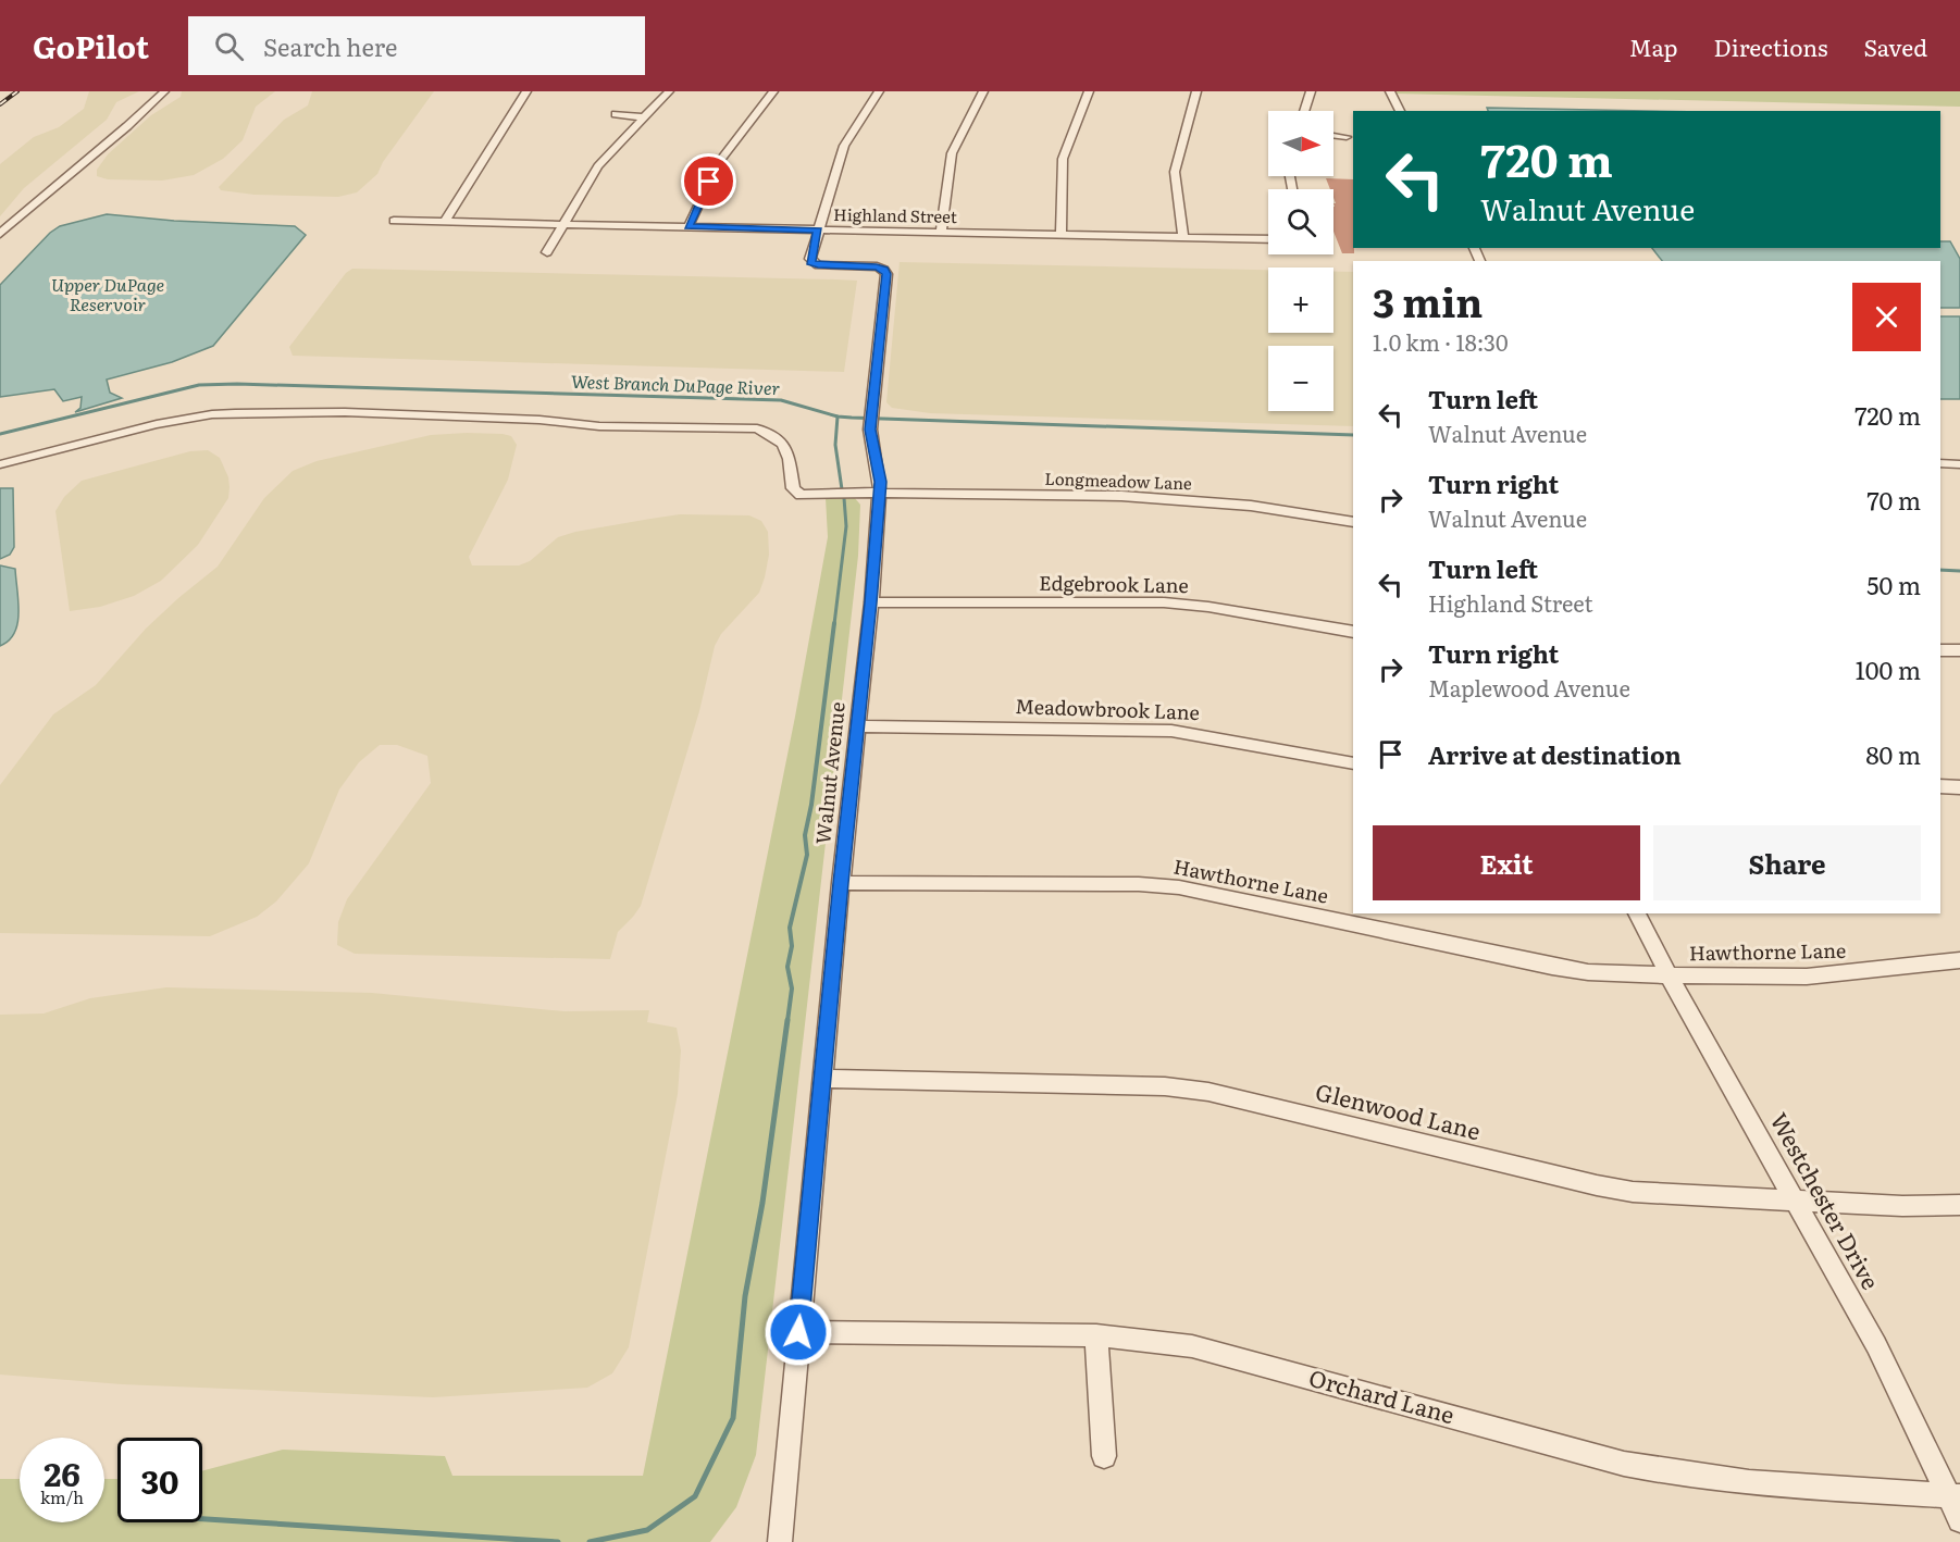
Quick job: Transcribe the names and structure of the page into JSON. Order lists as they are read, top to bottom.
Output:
{
  "streets": {
    "street": [
      "Highland Street",
      "Longmeadow Lane",
      "Edgebrook Lane",
      "Meadowbrook Lane",
      "Walnut Avenue",
      "Hawthorne Lane",
      "Glenwood Lane",
      "Westchester Drive",
      "Orchard Lane"
    ]
  },
  "crossings": [
    ["Highland Street", "Walnut Avenue"],
    ["Longmeadow Lane", "Walnut Avenue"],
    ["Edgebrook Lane", "Walnut Avenue"],
    ["Meadowbrook Lane", "Walnut Avenue"],
    ["Walnut Avenue", "Hawthorne Lane"],
    ["Walnut Avenue", "Glenwood Lane"],
    ["Walnut Avenue", "Orchard Lane"],
    ["Hawthorne Lane", "Westchester Drive"],
    ["Glenwood Lane", "Westchester Drive"],
    ["Westchester Drive", "Orchard Lane"]
  ],
  "water": ["Upper DuPage Reservoir", "West Branch DuPage River"],
  "north": "right",
  "page": {
    "header": "GoPilot",
    "search": "Search here",
    "nav": ["Map", "Directions", "Saved"],
    "map_buttons": ["+", "−"],
    "turn": ["720 m", "Walnut Avenue"],
    "heading": ["3 min", "1.0 km · 18:30"],
    "list": [
      {
        "name": "Turn left",
        "note": "Walnut Avenue",
        "value": "720 m"
      },
      {
        "name": "Turn right",
        "note": "Walnut Avenue",
        "value": "70 m"
      },
      {
        "name": "Turn left",
        "note": "Highland Street",
        "value": "50 m"
      },
      {
        "name": "Turn right",
        "note": "Maplewood Avenue",
        "value": "100 m"
      },
      {
        "name": "Arrive at destination",
        "value": "80 m"
      }
    ],
    "buttons": ["Exit", "Share"],
    "speed": "26 km/h",
    "limit": "30"
  }
}
